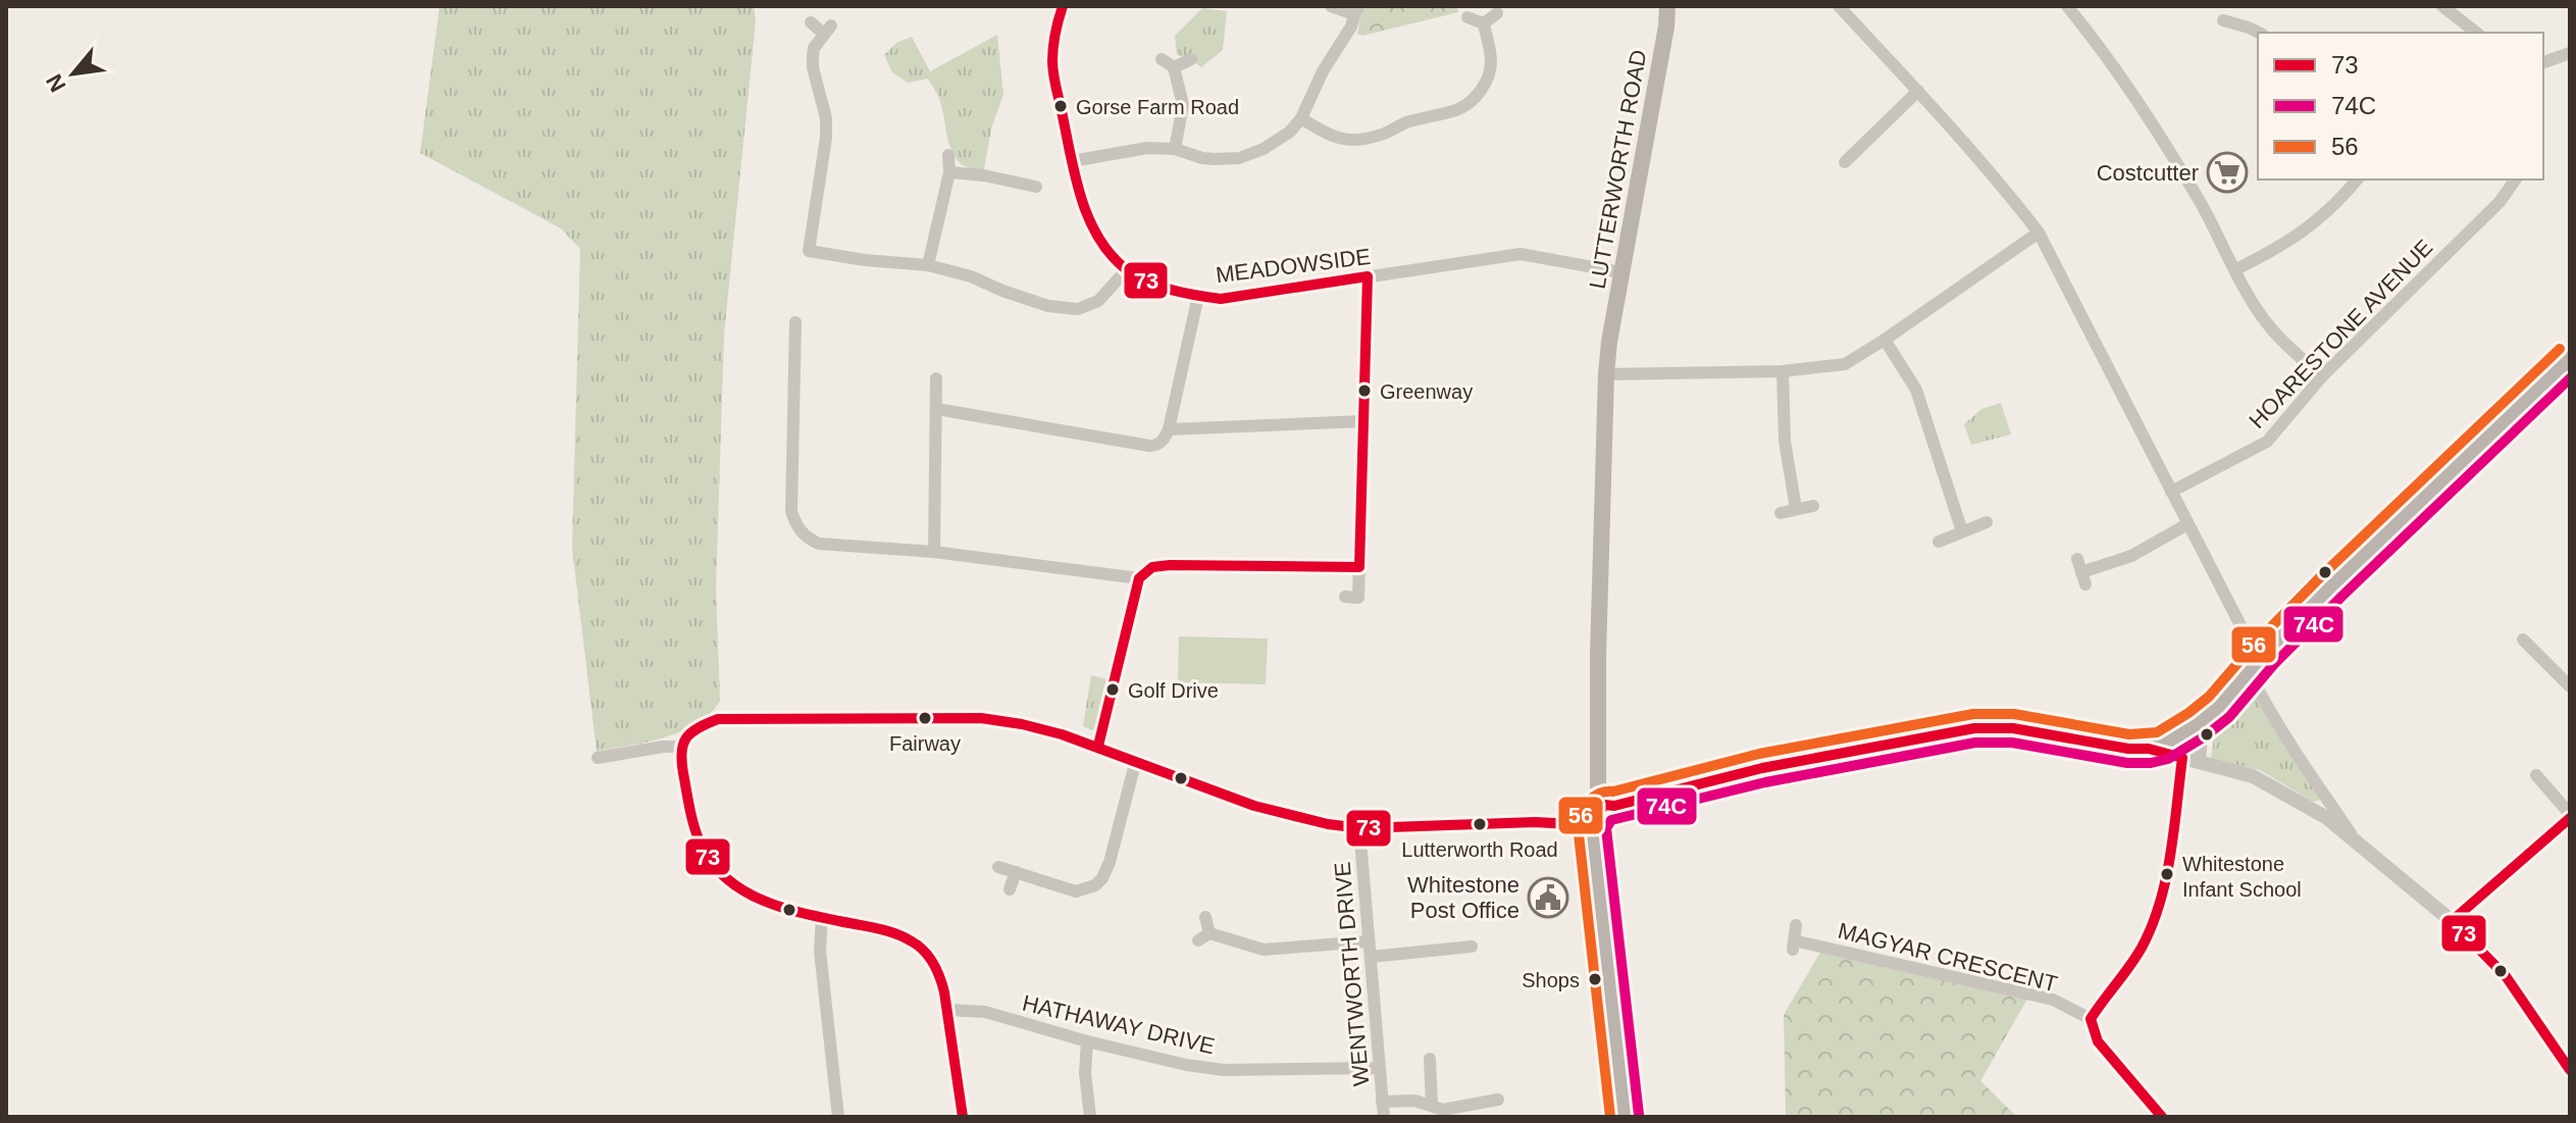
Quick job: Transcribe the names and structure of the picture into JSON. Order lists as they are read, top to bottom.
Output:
{
  "streets": {
    "main road": ["LUTTERWORTH ROAD"],
    "street": [
      "MEADOWSIDE",
      "HOARESTONE AVENUE",
      "MAGYAR CRESCENT",
      "WENTWORTH DRIVE",
      "HATHAWAY DRIVE"
    ]
  },
  "crossings": [
    ["LUTTERWORTH ROAD", "MEADOWSIDE"],
    ["WENTWORTH DRIVE", "HATHAWAY DRIVE"]
  ],
  "places": {
    "other": [
      "Gorse Farm Road",
      "Greenway",
      "Golf Drive",
      "Fairway",
      "Lutterworth Road",
      "Whitestone Infant School",
      "Shops"
    ],
    "supermarket": ["Costcutter"],
    "public building": ["Whitestone Post Office"]
  },
  "lines": ["transit line 73", "transit line 56", "transit line 74C"],
  "legend": ["73", "74C", "56"],
  "north": "bottom left"
}
